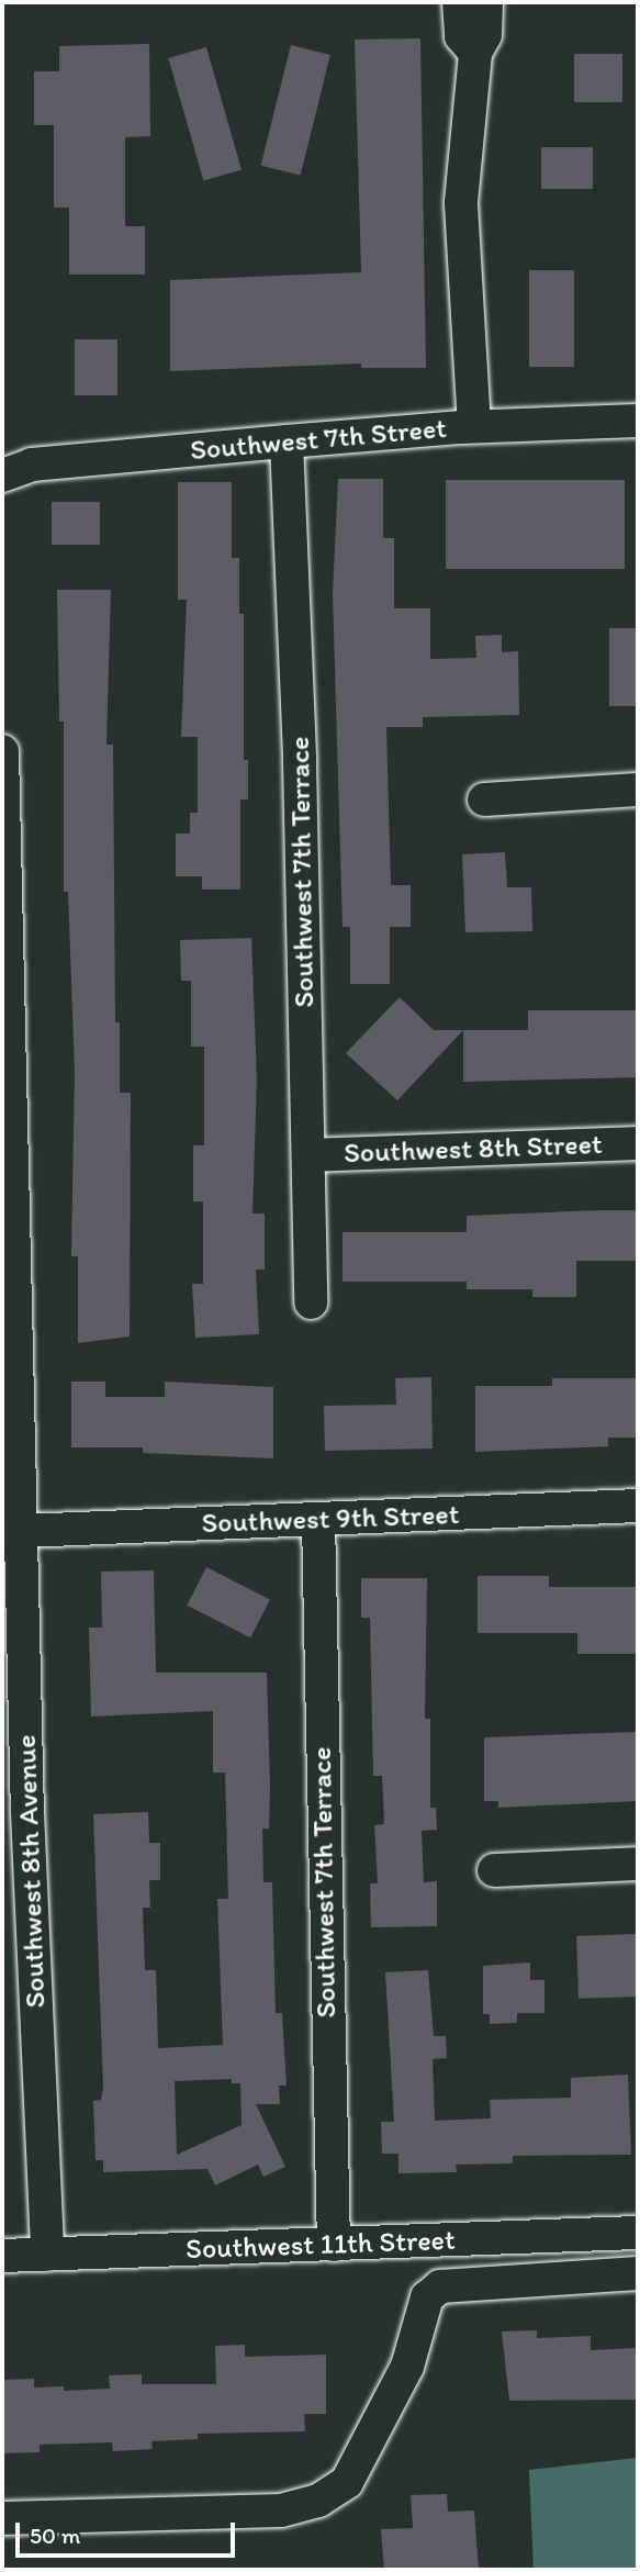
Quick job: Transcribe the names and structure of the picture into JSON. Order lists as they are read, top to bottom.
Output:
{
  "streets": {
    "street": [
      "Southwest 7th Street",
      "Southwest 7th Terrace",
      "Southwest 8th Street",
      "Southwest 9th Street",
      "Southwest 8th Avenue",
      "Southwest 11th Street"
    ]
  },
  "crossings": [
    ["Southwest 7th Street", "Southwest 7th Terrace"],
    ["Southwest 7th Terrace", "Southwest 8th Street"],
    ["Southwest 7th Terrace", "Southwest 9th Street"],
    ["Southwest 7th Terrace", "Southwest 11th Street"],
    ["Southwest 9th Street", "Southwest 8th Avenue"],
    ["Southwest 8th Avenue", "Southwest 11th Street"]
  ],
  "scale_bar": "50 m"
}
